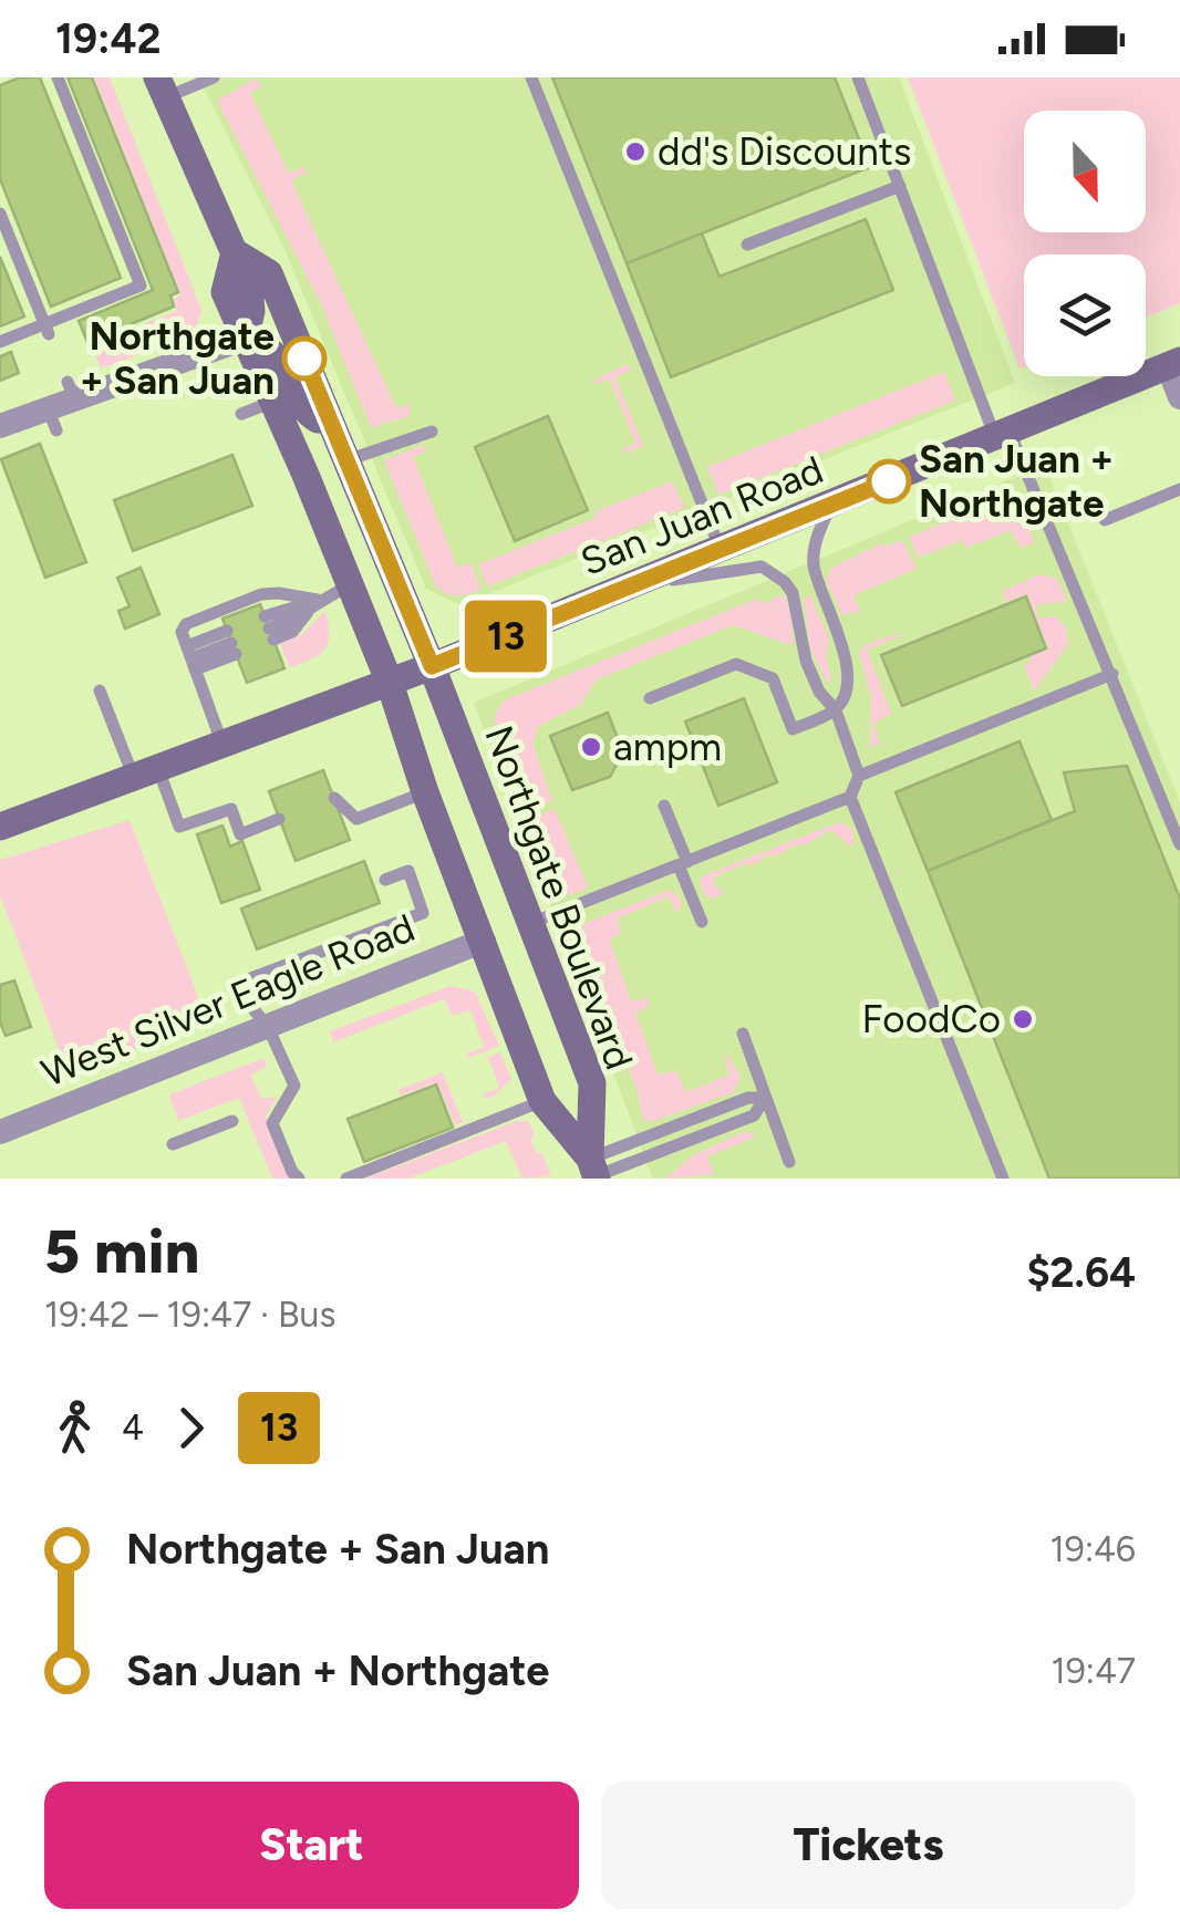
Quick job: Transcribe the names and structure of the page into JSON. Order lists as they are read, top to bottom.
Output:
{
  "streets": {
    "main road": ["San Juan Road", "Northgate Boulevard"],
    "street": ["West Silver Eagle Road"]
  },
  "crossings": [
    ["San Juan Road", "Northgate Boulevard"],
    ["Northgate Boulevard", "West Silver Eagle Road"]
  ],
  "places": [
    "dd's Discounts",
    "Northgate + San Juan",
    "San Juan + Northgate",
    "ampm",
    "FoodCo"
  ],
  "lines": ["bus line 13"],
  "north": "bottom",
  "page": {
    "status": "19:42",
    "on_map": "13",
    "heading": ["5 min", "19:42 – 19:47 · Bus", "$2.64"],
    "legs": ["4", "13"],
    "list": [
      {
        "name": "Northgate + San Juan",
        "value": "19:46"
      },
      {
        "name": "San Juan + Northgate",
        "value": "19:47"
      }
    ],
    "buttons": ["Start", "Tickets"]
  }
}
